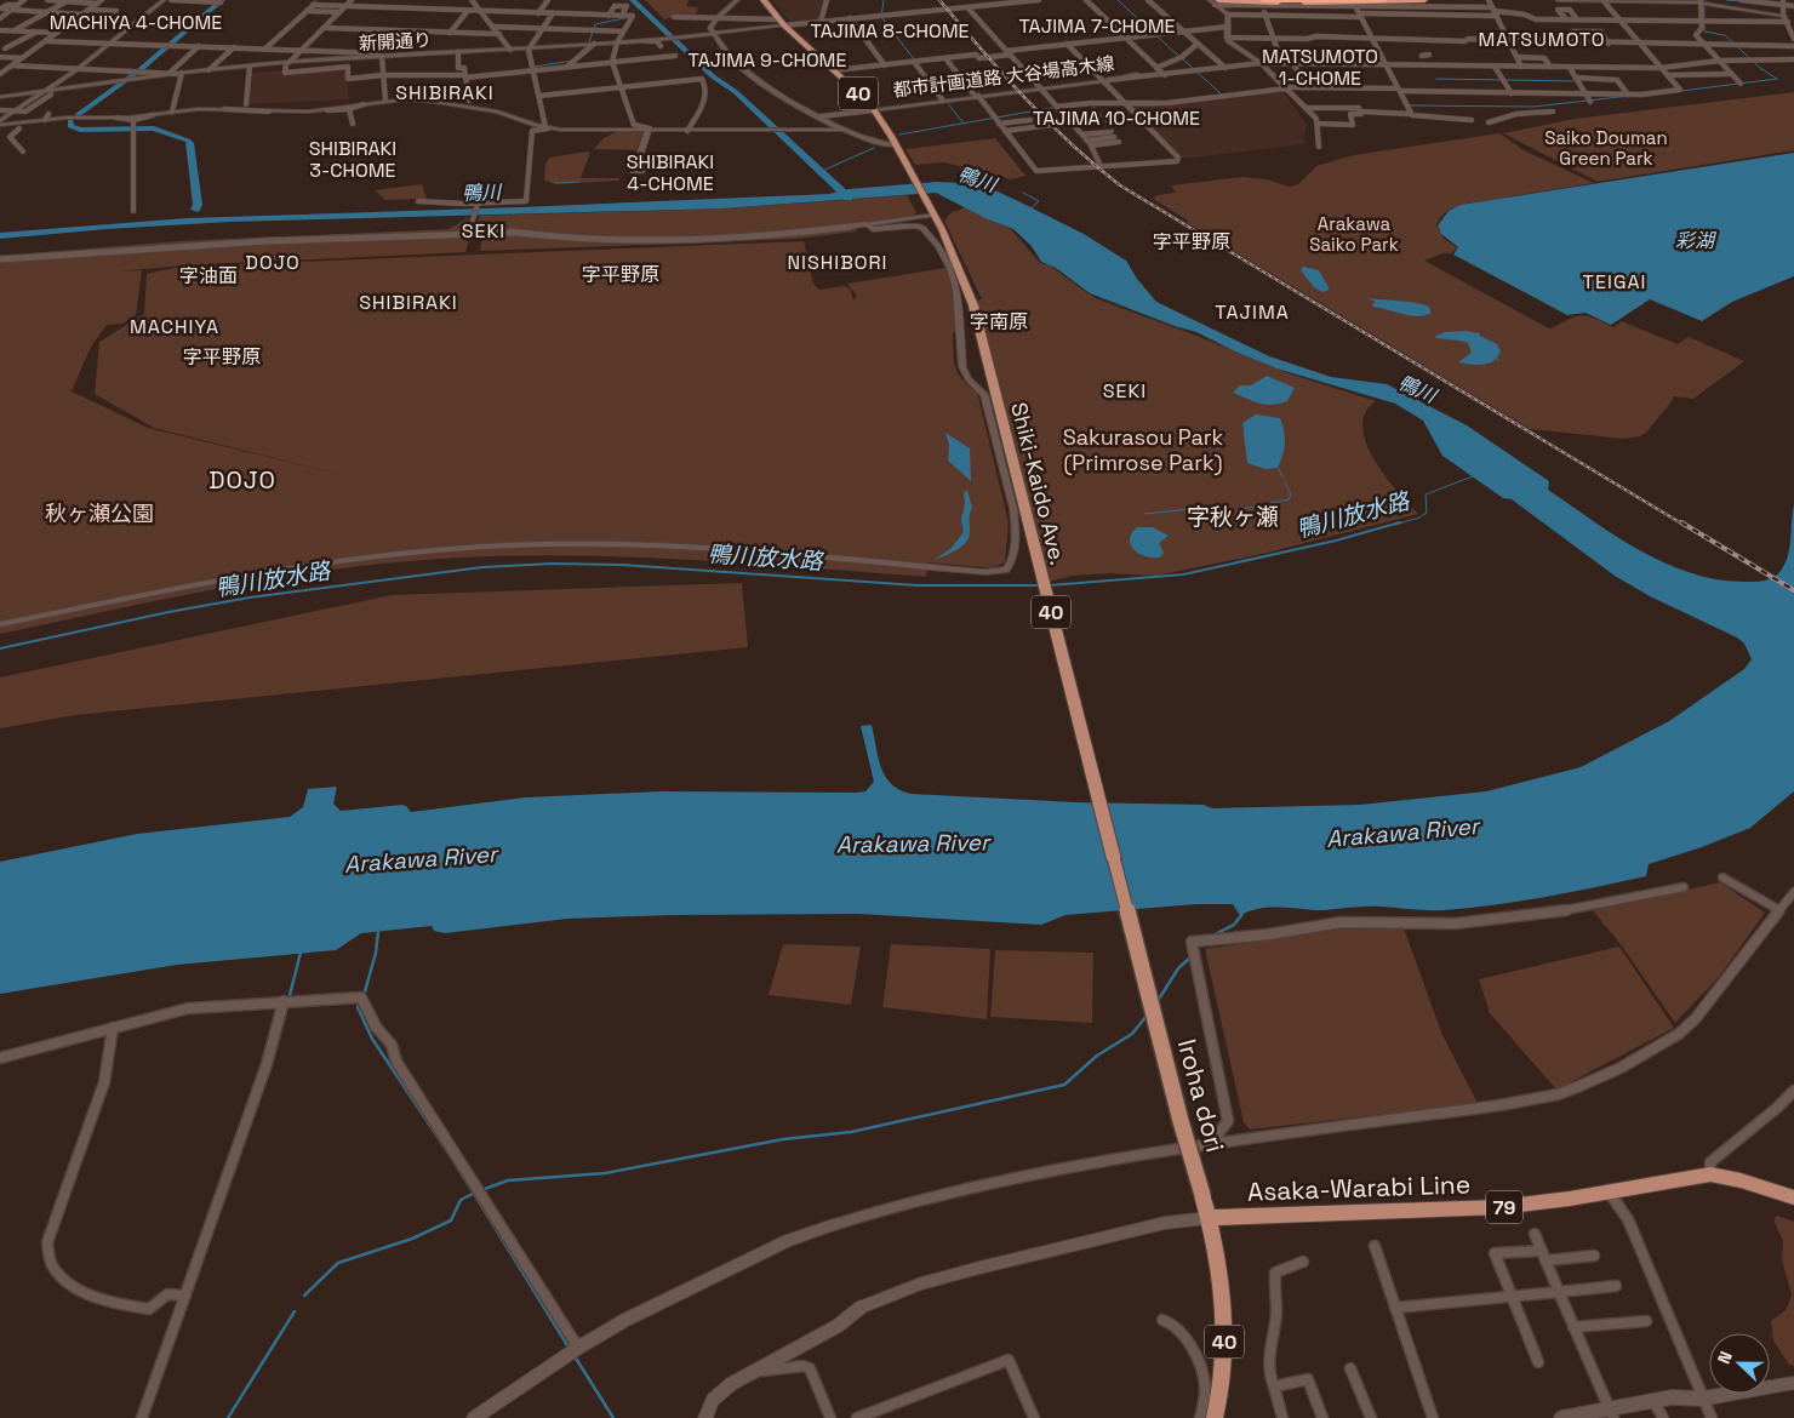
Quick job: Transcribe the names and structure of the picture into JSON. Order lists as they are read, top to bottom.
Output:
{
  "streets": {
    "main road": [
      "40",
      "Shiki-Kaido Ave.",
      "Iroha dori",
      "Asaka-Warabi Line",
      "79"
    ],
    "street": ["新開通り", "都市計画道路 大谷場高木線"]
  },
  "crossings": [
    ["都市計画道路 大谷場高木線", "40"],
    ["40", "Shiki-Kaido Ave."],
    ["Shiki-Kaido Ave.", "Iroha dori"],
    ["Iroha dori", "Asaka-Warabi Line"]
  ],
  "districts": [
    "MACHIYA 4-CHOME",
    "TAJIMA 7-CHOME",
    "TAJIMA 8-CHOME",
    "MATSUMOTO",
    "MATSUMOTO 1-CHOME",
    "TAJIMA 9-CHOME",
    "SHIBIRAKI",
    "TAJIMA 10-CHOME",
    "SHIBIRAKI 3-CHOME",
    "SHIBIRAKI 4-CHOME",
    "SEKI",
    "字平野原",
    "DOJO",
    "NISHIBORI",
    "字平野原",
    "字油面",
    "TEIGAI",
    "SHIBIRAKI",
    "TAJIMA",
    "字南原",
    "MACHIYA",
    "字平野原",
    "SEKI",
    "DOJO",
    "字秋ヶ瀬"
  ],
  "water": [
    "鴨川",
    "彩湖",
    "鴨川放水路",
    "Arakawa River"
  ],
  "parks": [
    "Saiko Douman Green Park",
    "Arakawa Saiko Park",
    "Sakurasou Park (Primrose Park)",
    "秋ヶ瀬公園"
  ],
  "north": "left"
}
